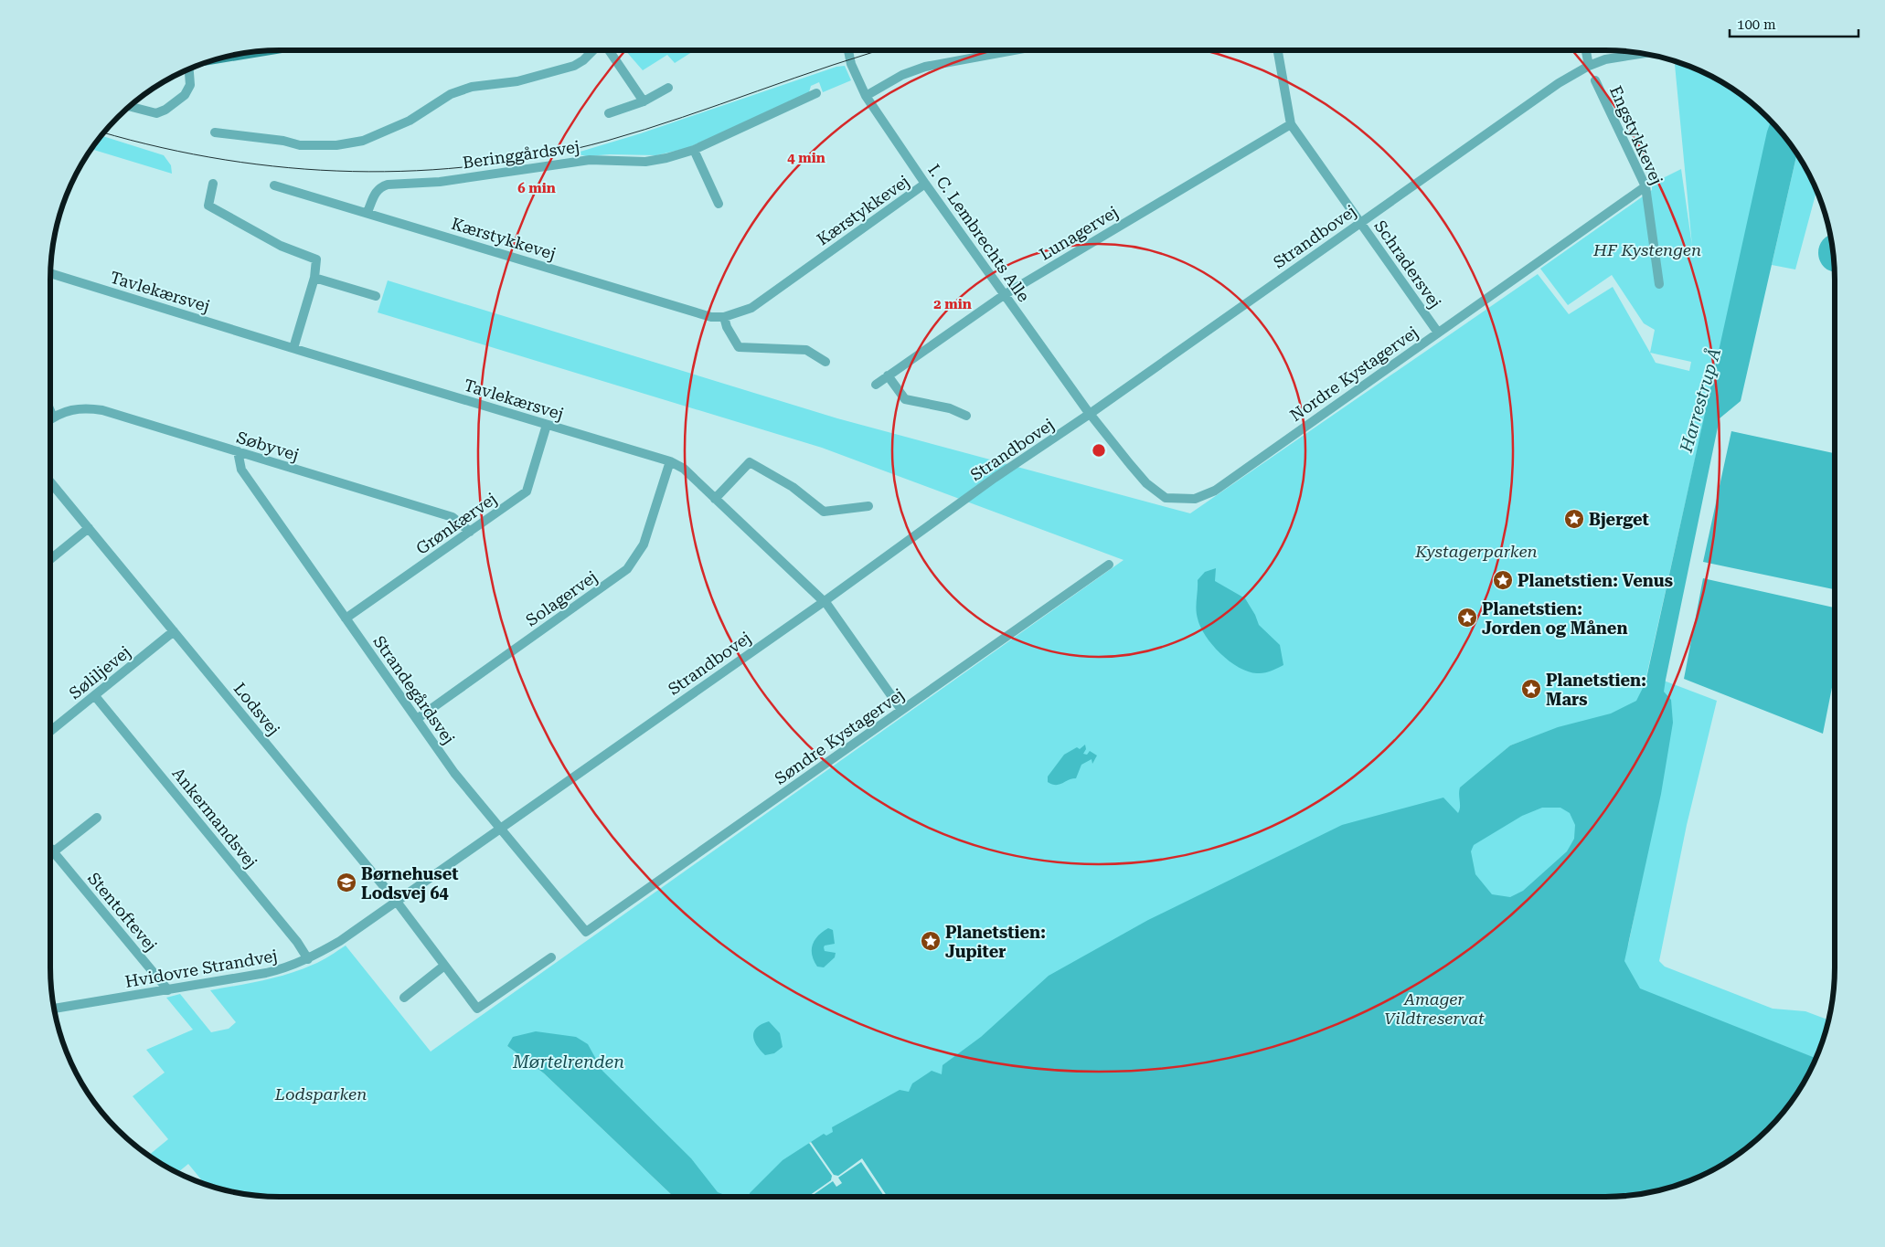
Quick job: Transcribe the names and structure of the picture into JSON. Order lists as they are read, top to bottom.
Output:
{
  "streets": {
    "street": [
      "Engstykkevej",
      "Beringgårdsvej",
      "Kærstykkevej",
      "I. C. Lembrechts Alle",
      "Lunagervej",
      "Strandbovej",
      "Schradersvej",
      "Tavlekærsvej",
      "Nordre Kystagervej",
      "Søbyvej",
      "Grønkærvej",
      "Solagervej",
      "Søliljevej",
      "Strandegårdsvej",
      "Lodsvej",
      "Søndre Kystagervej",
      "Ankermandsvej",
      "Stentoftevej",
      "Hvidovre Strandvej"
    ]
  },
  "crossings": [
    ["Engstykkevej", "Nordre Kystagervej"],
    ["Beringgårdsvej", "Kærstykkevej"],
    ["Kærstykkevej", "I. C. Lembrechts Alle"],
    ["I. C. Lembrechts Alle", "Lunagervej"],
    ["I. C. Lembrechts Alle", "Strandbovej"],
    ["I. C. Lembrechts Alle", "Nordre Kystagervej"],
    ["Lunagervej", "Schradersvej"],
    ["Strandbovej", "Schradersvej"],
    ["Strandbovej", "Tavlekærsvej"],
    ["Strandbovej", "Nordre Kystagervej"],
    ["Strandbovej", "Strandegårdsvej"],
    ["Strandbovej", "Lodsvej"],
    ["Strandbovej", "Hvidovre Strandvej"],
    ["Schradersvej", "Nordre Kystagervej"],
    ["Tavlekærsvej", "Grønkærvej"],
    ["Tavlekærsvej", "Solagervej"],
    ["Tavlekærsvej", "Søndre Kystagervej"],
    ["Søbyvej", "Grønkærvej"],
    ["Søbyvej", "Strandegårdsvej"],
    ["Grønkærvej", "Strandegårdsvej"],
    ["Solagervej", "Strandegårdsvej"],
    ["Søliljevej", "Lodsvej"],
    ["Søliljevej", "Ankermandsvej"],
    ["Strandegårdsvej", "Søndre Kystagervej"],
    ["Lodsvej", "Hvidovre Strandvej"],
    ["Ankermandsvej", "Hvidovre Strandvej"],
    ["Stentoftevej", "Hvidovre Strandvej"]
  ],
  "water": ["Harrestrup Å", "Mørtelrenden"],
  "parks": [
    "HF Kystengen",
    "Kystagerparken",
    "Amager Vildtreservat",
    "Lodsparken"
  ],
  "places": {
    "place": [
      "Bjerget",
      "Planetstien: Venus",
      "Planetstien: Jorden og Månen",
      "Planetstien: Mars",
      "Planetstien: Jupiter"
    ],
    "school or university": ["Børnehuset Lodsvej 64"]
  },
  "scale_bar": "100 m",
  "rings": ["4 min", "6 min", "2 min"]
}
